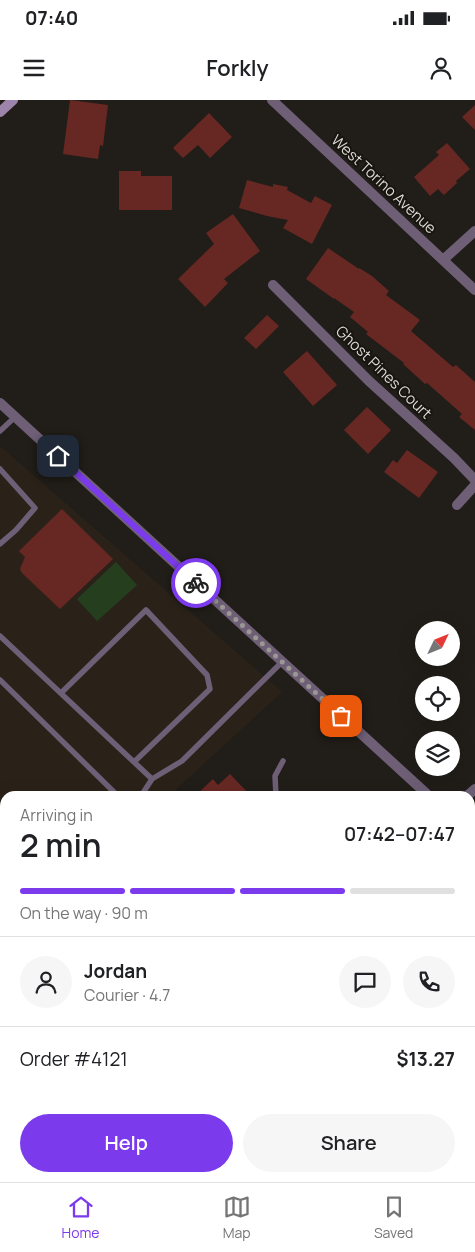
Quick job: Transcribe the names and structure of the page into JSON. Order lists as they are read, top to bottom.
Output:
{
  "streets": {
    "street": ["West Torino Avenue", "Ghost Pines Court"]
  },
  "north": "top right",
  "page": {
    "status": "07:40",
    "header": "Forkly",
    "heading": ["2 min", "Arriving in", "07:42–07:47"],
    "panel": [
      "Jordan",
      "Courier · 4.7",
      "Order #4121",
      "$13.27"
    ],
    "bar": "On the way · 90 m",
    "buttons": ["Help", "Share"],
    "tabs": ["Home", "Map", "Saved"]
  }
}
